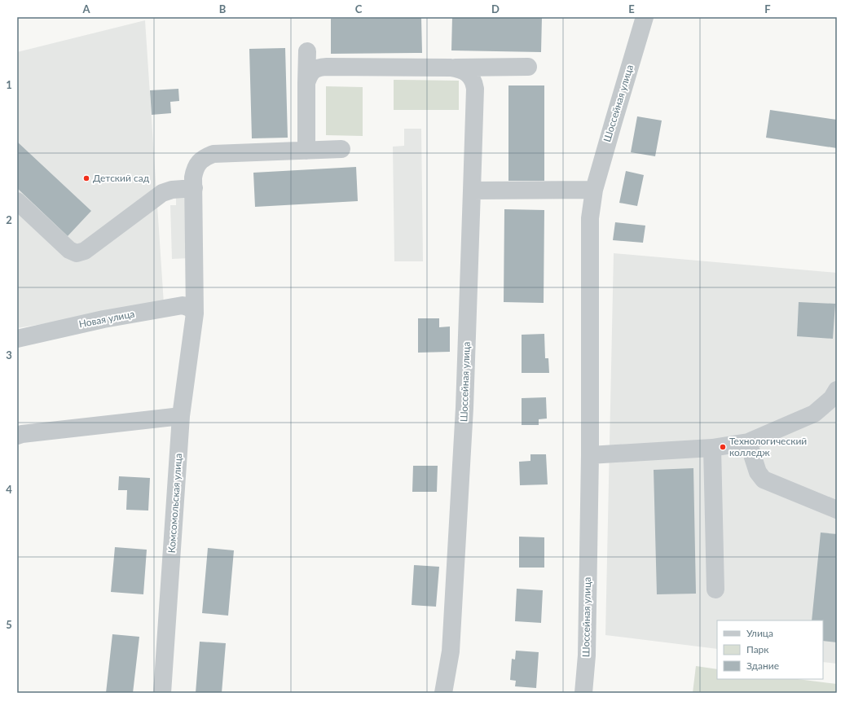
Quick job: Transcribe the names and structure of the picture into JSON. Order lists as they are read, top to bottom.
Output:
{
  "streets": {
    "street": ["Шоссейная улица", "Новая улица", "Комсомольская улица"]
  },
  "crossings": [
    ["Новая улица", "Комсомольская улица"]
  ],
  "places": ["Детский сад", "Технологический колледж"],
  "legend": ["Улица", "Парк", "Здание"],
  "grid": {
    "columns": [
      "A",
      "B",
      "C",
      "D",
      "E",
      "F"
    ],
    "rows": [
      "1",
      "2",
      "3",
      "4",
      "5"
    ]
  }
}
